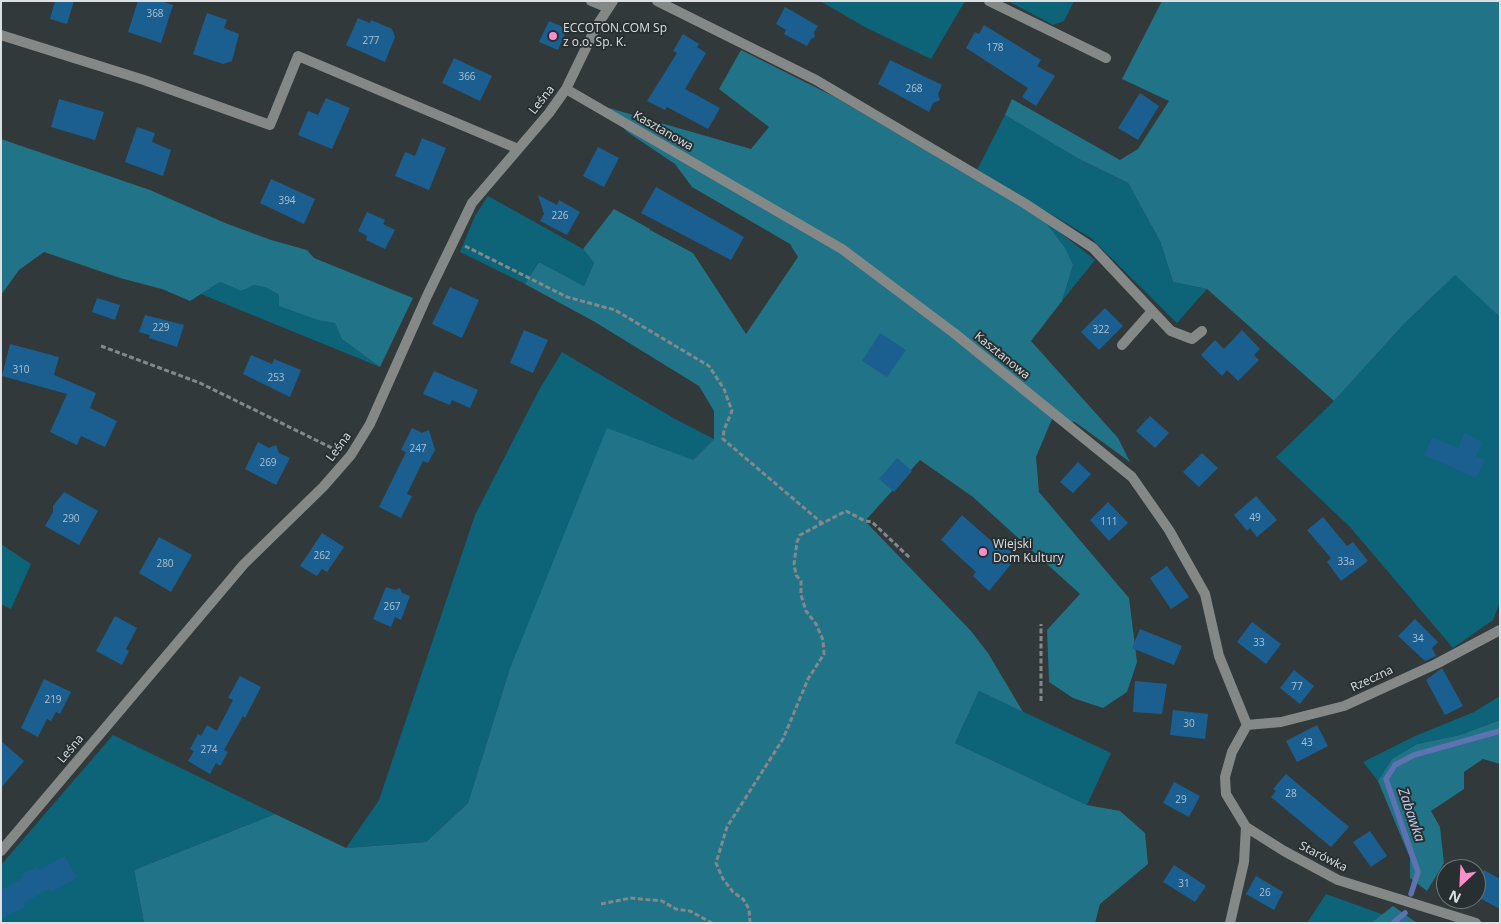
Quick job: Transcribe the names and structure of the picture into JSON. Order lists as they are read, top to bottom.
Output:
{
  "streets": {
    "street": [
      "Leśna",
      "Kasztanowa",
      "Rzeczna",
      "Starówka"
    ]
  },
  "crossings": [
    ["Leśna", "Kasztanowa"],
    ["Kasztanowa", "Rzeczna"],
    ["Kasztanowa", "Starówka"],
    ["Rzeczna", "Starówka"]
  ],
  "water": ["Zabawka"],
  "places": ["ECCOTON.COM Sp z o.o. Sp. K.", "Wiejski Dom Kultury"],
  "house_numbers": [
    "368",
    "277",
    "178",
    "366",
    "268",
    "394",
    "226",
    "229",
    "322",
    "310",
    "253",
    "247",
    "269",
    "49",
    "290",
    "111",
    "262",
    "33a",
    "280",
    "267",
    "34",
    "33",
    "77",
    "219",
    "30",
    "43",
    "274",
    "28",
    "29",
    "31",
    "26"
  ],
  "north": "bottom left"
}
